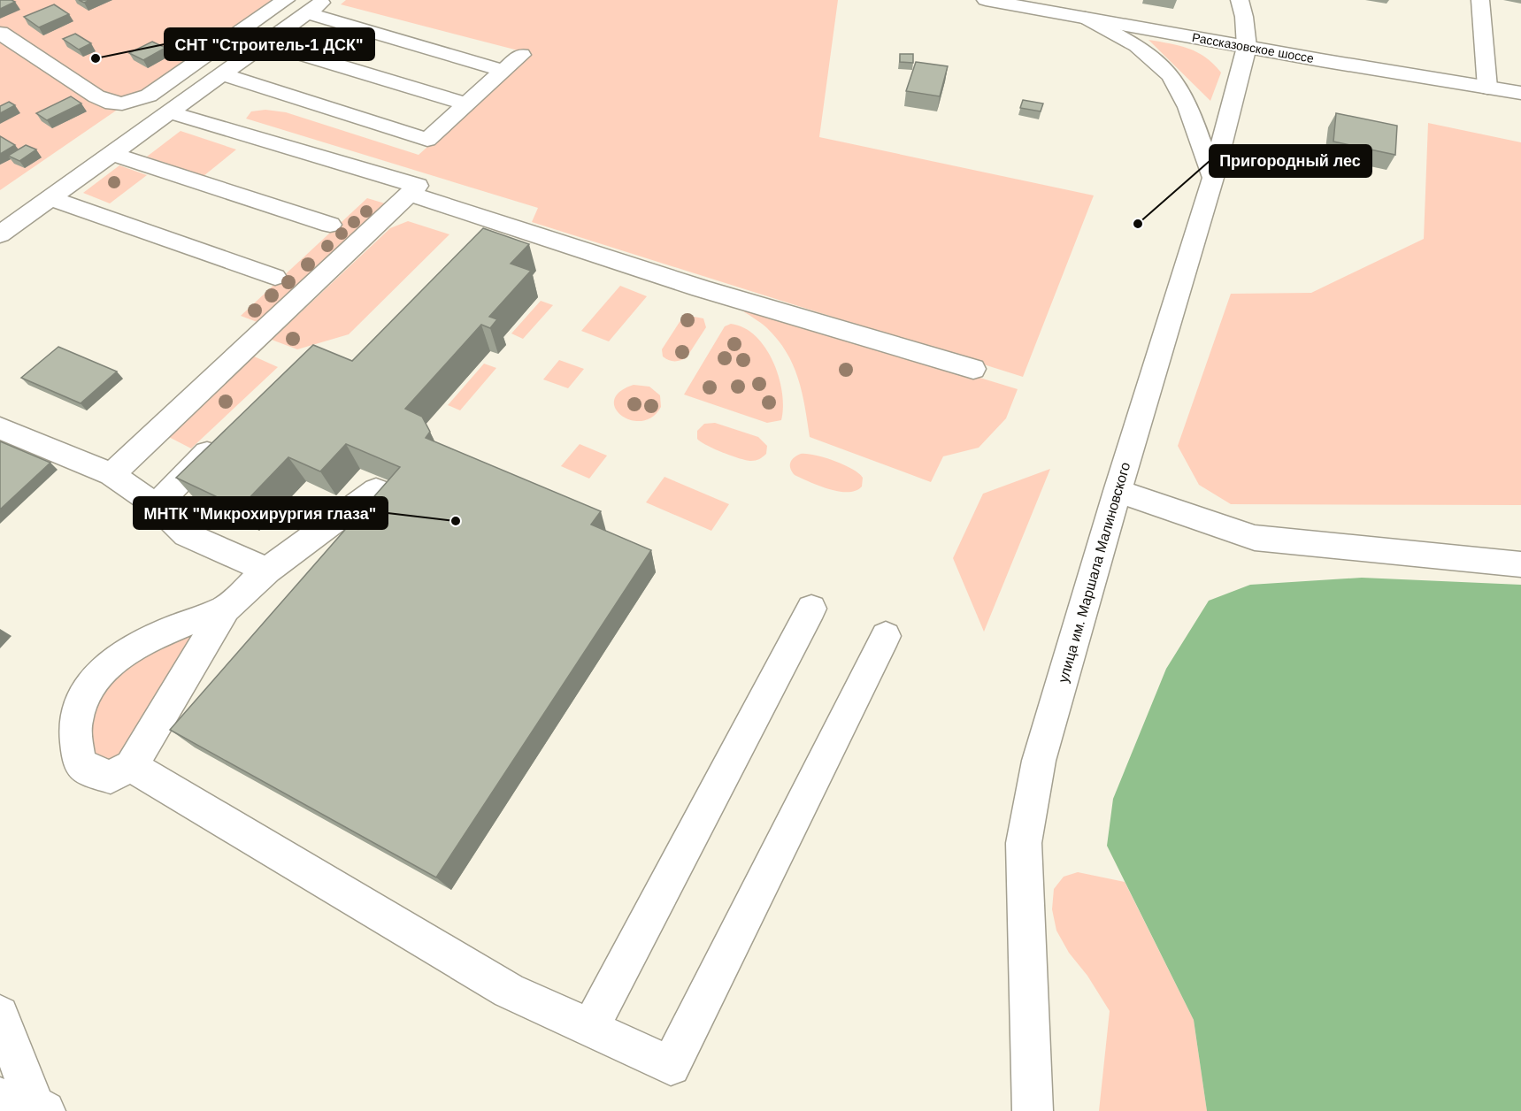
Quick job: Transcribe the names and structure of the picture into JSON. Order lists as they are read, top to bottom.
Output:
{
  "streets": {
    "street": ["Рассказовское шоссе", "улица им. Маршала Малиновского"]
  },
  "crossings": [
    ["Рассказовское шоссе", "улица им. Маршала Малиновского"]
  ],
  "places": ["СНТ \"Строитель-1 ДСК\"", "Пригородный лес", "МНТК \"Микрохирургия глаза\""]
}
